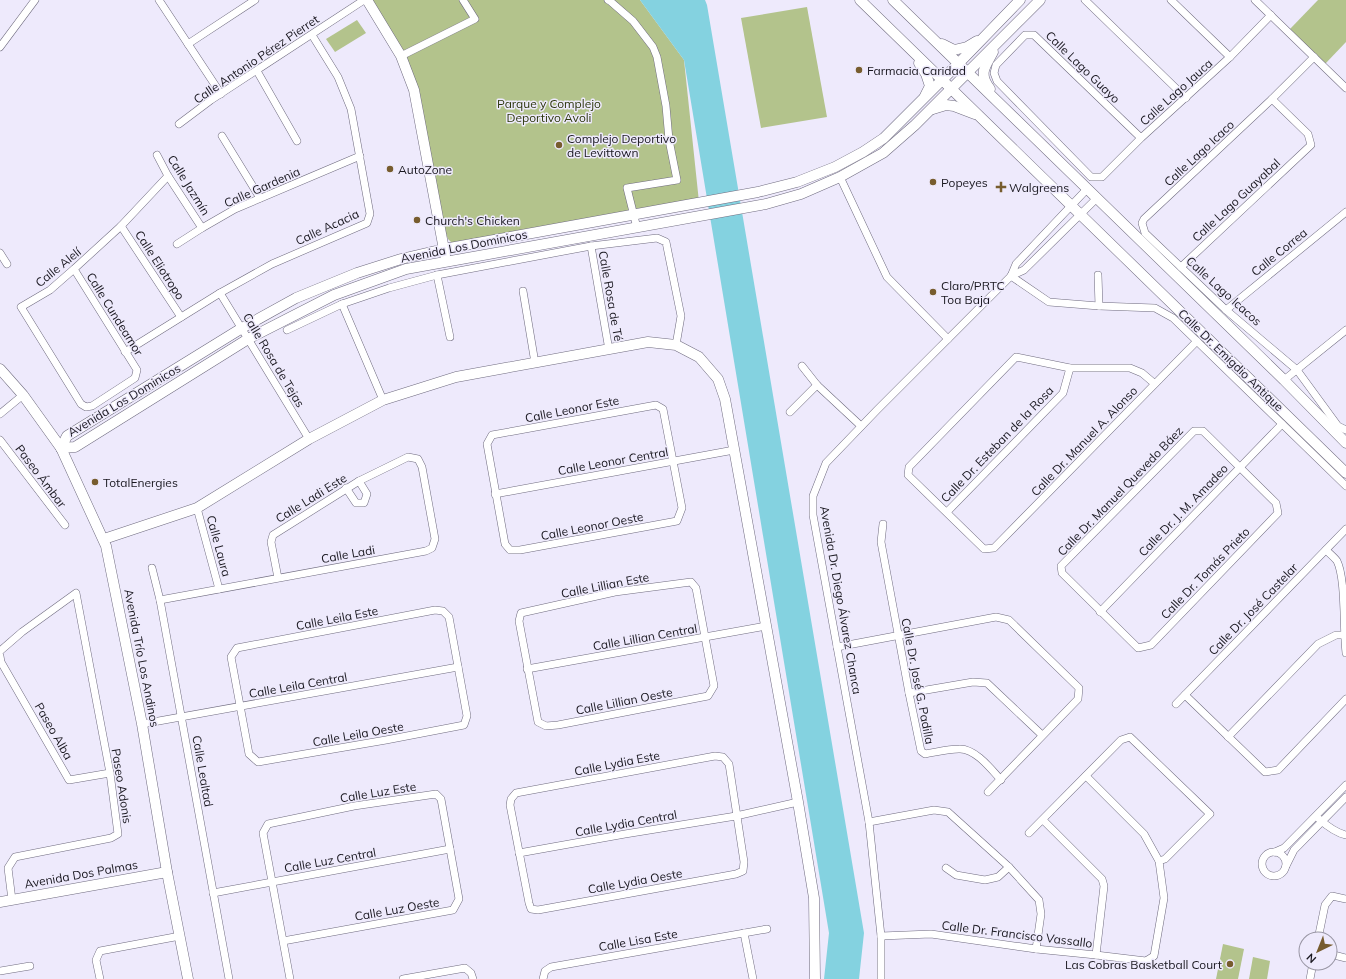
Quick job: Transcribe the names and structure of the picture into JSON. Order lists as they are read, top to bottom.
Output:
{
  "streets": {
    "street": [
      "Calle Antonio Pérez Pierret",
      "Calle Lago Guayo",
      "Calle Lago Jauca",
      "Calle Lago Icaco",
      "Calle Jazmín",
      "Calle Gardenia",
      "Calle Lago Guayabal",
      "Calle Acacia",
      "Avenida Los Dominicos",
      "Calle Correa",
      "Calle Eliotropo",
      "Calle Alelí",
      "Calle Lago Icacos",
      "Calle Rosa de Té",
      "Calle Cundeamor",
      "Calle Rosa de Tejas",
      "Calle Dr. Emigdio Antique",
      "Calle Leonor Este",
      "Calle Dr. Manuel A. Alonso",
      "Calle Dr. Esteban de la Rosa",
      "Calle Leonor Central",
      "Paseo Ámbar",
      "Calle Dr. Manuel Quevedo Báez",
      "Calle Ladi Este",
      "Calle Dr. J. M. Amadeo",
      "Calle Leonor Oeste",
      "Calle Laura",
      "Calle Ladi",
      "Calle Dr. Tomás Prieto",
      "Calle Lillian Este",
      "Avenida Dr. Diego Álvarez Chanca",
      "Calle Dr. José Castelar",
      "Calle Leila Este",
      "Calle Lillian Central",
      "Avenida Trío Los Andinos",
      "Calle Dr. José G. Padilla",
      "Calle Leila Central",
      "Calle Lillian Oeste",
      "Paseo Alba",
      "Calle Leila Oeste",
      "Calle Lydia Este",
      "Calle Lealtad",
      "Paseo Adonis",
      "Calle Luz Este",
      "Calle Lydia Central",
      "Calle Luz Central",
      "Avenida Dos Palmas",
      "Calle Lydia Oeste",
      "Calle Luz Oeste",
      "Calle Dr. Francisco Vassallo",
      "Calle Lisa Este"
    ]
  },
  "crossings": [
    ["Calle Antonio Pérez Pierret", "Calle Acacia"],
    ["Calle Lago Guayo", "Calle Lago Jauca"],
    ["Calle Lago Icaco", "Calle Lago Guayabal"],
    ["Calle Lago Icaco", "Calle Lago Icacos"],
    ["Calle Jazmín", "Calle Gardenia"],
    ["Calle Jazmín", "Calle Alelí"],
    ["Calle Gardenia", "Calle Acacia"],
    ["Calle Lago Guayabal", "Calle Lago Icacos"],
    ["Calle Acacia", "Calle Eliotropo"],
    ["Calle Acacia", "Calle Cundeamor"],
    ["Calle Acacia", "Calle Rosa de Tejas"],
    ["Avenida Los Dominicos", "Calle Rosa de Tejas"],
    ["Avenida Los Dominicos", "Avenida Trío Los Andinos"],
    ["Calle Correa", "Calle Lago Icacos"],
    ["Calle Eliotropo", "Calle Alelí"],
    ["Calle Alelí", "Calle Cundeamor"],
    ["Calle Dr. Emigdio Antique", "Calle Dr. Manuel A. Alonso"],
    ["Calle Dr. Emigdio Antique", "Calle Dr. J. M. Amadeo"],
    ["Calle Dr. Emigdio Antique", "Avenida Dr. Diego Álvarez Chanca"],
    ["Calle Leonor Este", "Calle Leonor Central"],
    ["Calle Leonor Este", "Calle Leonor Oeste"],
    ["Calle Dr. Manuel A. Alonso", "Calle Dr. Esteban de la Rosa"],
    ["Calle Leonor Central", "Calle Leonor Oeste"],
    ["Calle Dr. Manuel Quevedo Báez", "Calle Dr. J. M. Amadeo"],
    ["Calle Dr. Manuel Quevedo Báez", "Calle Dr. Tomás Prieto"],
    ["Calle Ladi Este", "Calle Ladi"],
    ["Calle Dr. J. M. Amadeo", "Calle Dr. Tomás Prieto"],
    ["Calle Laura", "Calle Ladi"],
    ["Calle Ladi", "Calle Lealtad"],
    ["Calle Lillian Este", "Calle Lillian Central"],
    ["Calle Lillian Este", "Calle Lillian Oeste"],
    ["Avenida Dr. Diego Álvarez Chanca", "Calle Dr. Francisco Vassallo"],
    ["Calle Leila Este", "Calle Leila Central"],
    ["Calle Leila Este", "Calle Leila Oeste"],
    ["Calle Lillian Central", "Calle Lillian Oeste"],
    ["Avenida Trío Los Andinos", "Calle Leila Central"],
    ["Avenida Trío Los Andinos", "Avenida Dos Palmas"],
    ["Calle Leila Central", "Calle Leila Oeste"],
    ["Calle Leila Central", "Calle Lealtad"],
    ["Paseo Alba", "Paseo Adonis"],
    ["Calle Lydia Este", "Calle Lydia Central"],
    ["Calle Lydia Este", "Calle Lydia Oeste"],
    ["Calle Lealtad", "Calle Luz Central"],
    ["Paseo Adonis", "Avenida Dos Palmas"],
    ["Calle Luz Este", "Calle Luz Central"],
    ["Calle Luz Este", "Calle Luz Oeste"],
    ["Calle Lydia Central", "Calle Lydia Oeste"],
    ["Calle Luz Central", "Calle Luz Oeste"]
  ],
  "parks": ["Parque y Complejo Deportivo Avoli"],
  "places": {
    "other": [
      "Farmacia Caridad",
      "Complejo Deportivo de Levittown",
      "AutoZone",
      "Popeyes",
      "Church's Chicken",
      "Claro/PRTC Toa Baja",
      "TotalEnergies",
      "Las Cobras Basketball Court"
    ],
    "health": ["Walgreens"]
  },
  "north": "bottom left"
}
